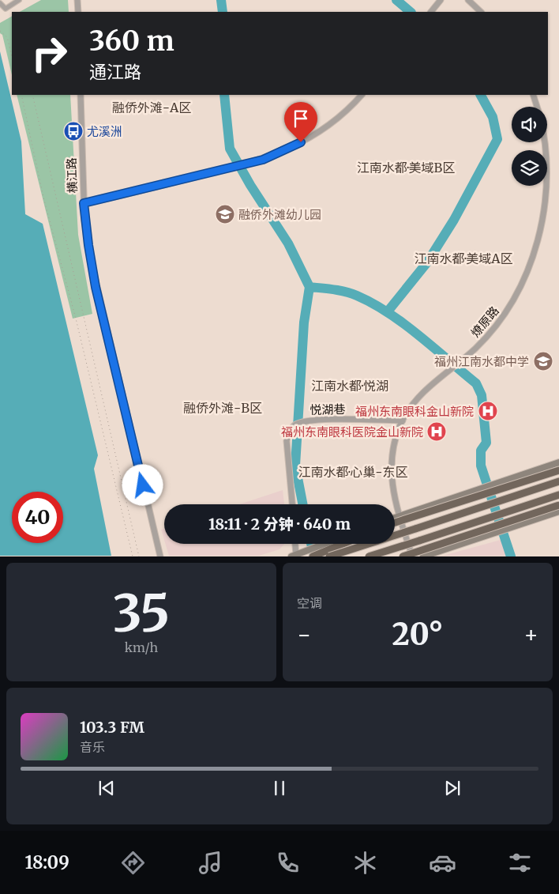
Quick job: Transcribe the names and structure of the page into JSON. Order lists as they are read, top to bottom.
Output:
{
  "streets": {
    "street": ["横江路", "燎原路", "悦湖巷"]
  },
  "crossings": [
    ["燎原路", "悦湖巷"]
  ],
  "districts": [
    "融侨外滩-A区",
    "江南水都·美域B区",
    "江南水都·美域A区",
    "江南水都·悦湖",
    "融侨外滩-B区",
    "江南水都·心巢-东区"
  ],
  "places": {
    "bus stop": ["尤溪洲"],
    "school or university": ["融侨外滩幼儿园", "福州江南水都中学"],
    "hospital": ["福州东南眼科金山新院", "福州东南眼科医院金山新院"]
  },
  "page": {
    "turn": ["360 m", "通江路"],
    "limit": "40",
    "trip": "18:11 · 2 分钟 · 640 m",
    "tile": [
      ["35", "km/h"],
      "空调"
    ],
    "heat": ["−", "20°", "+"],
    "song": ["103.3 FM", "音乐"],
    "tabs": "18:09"
  }
}
